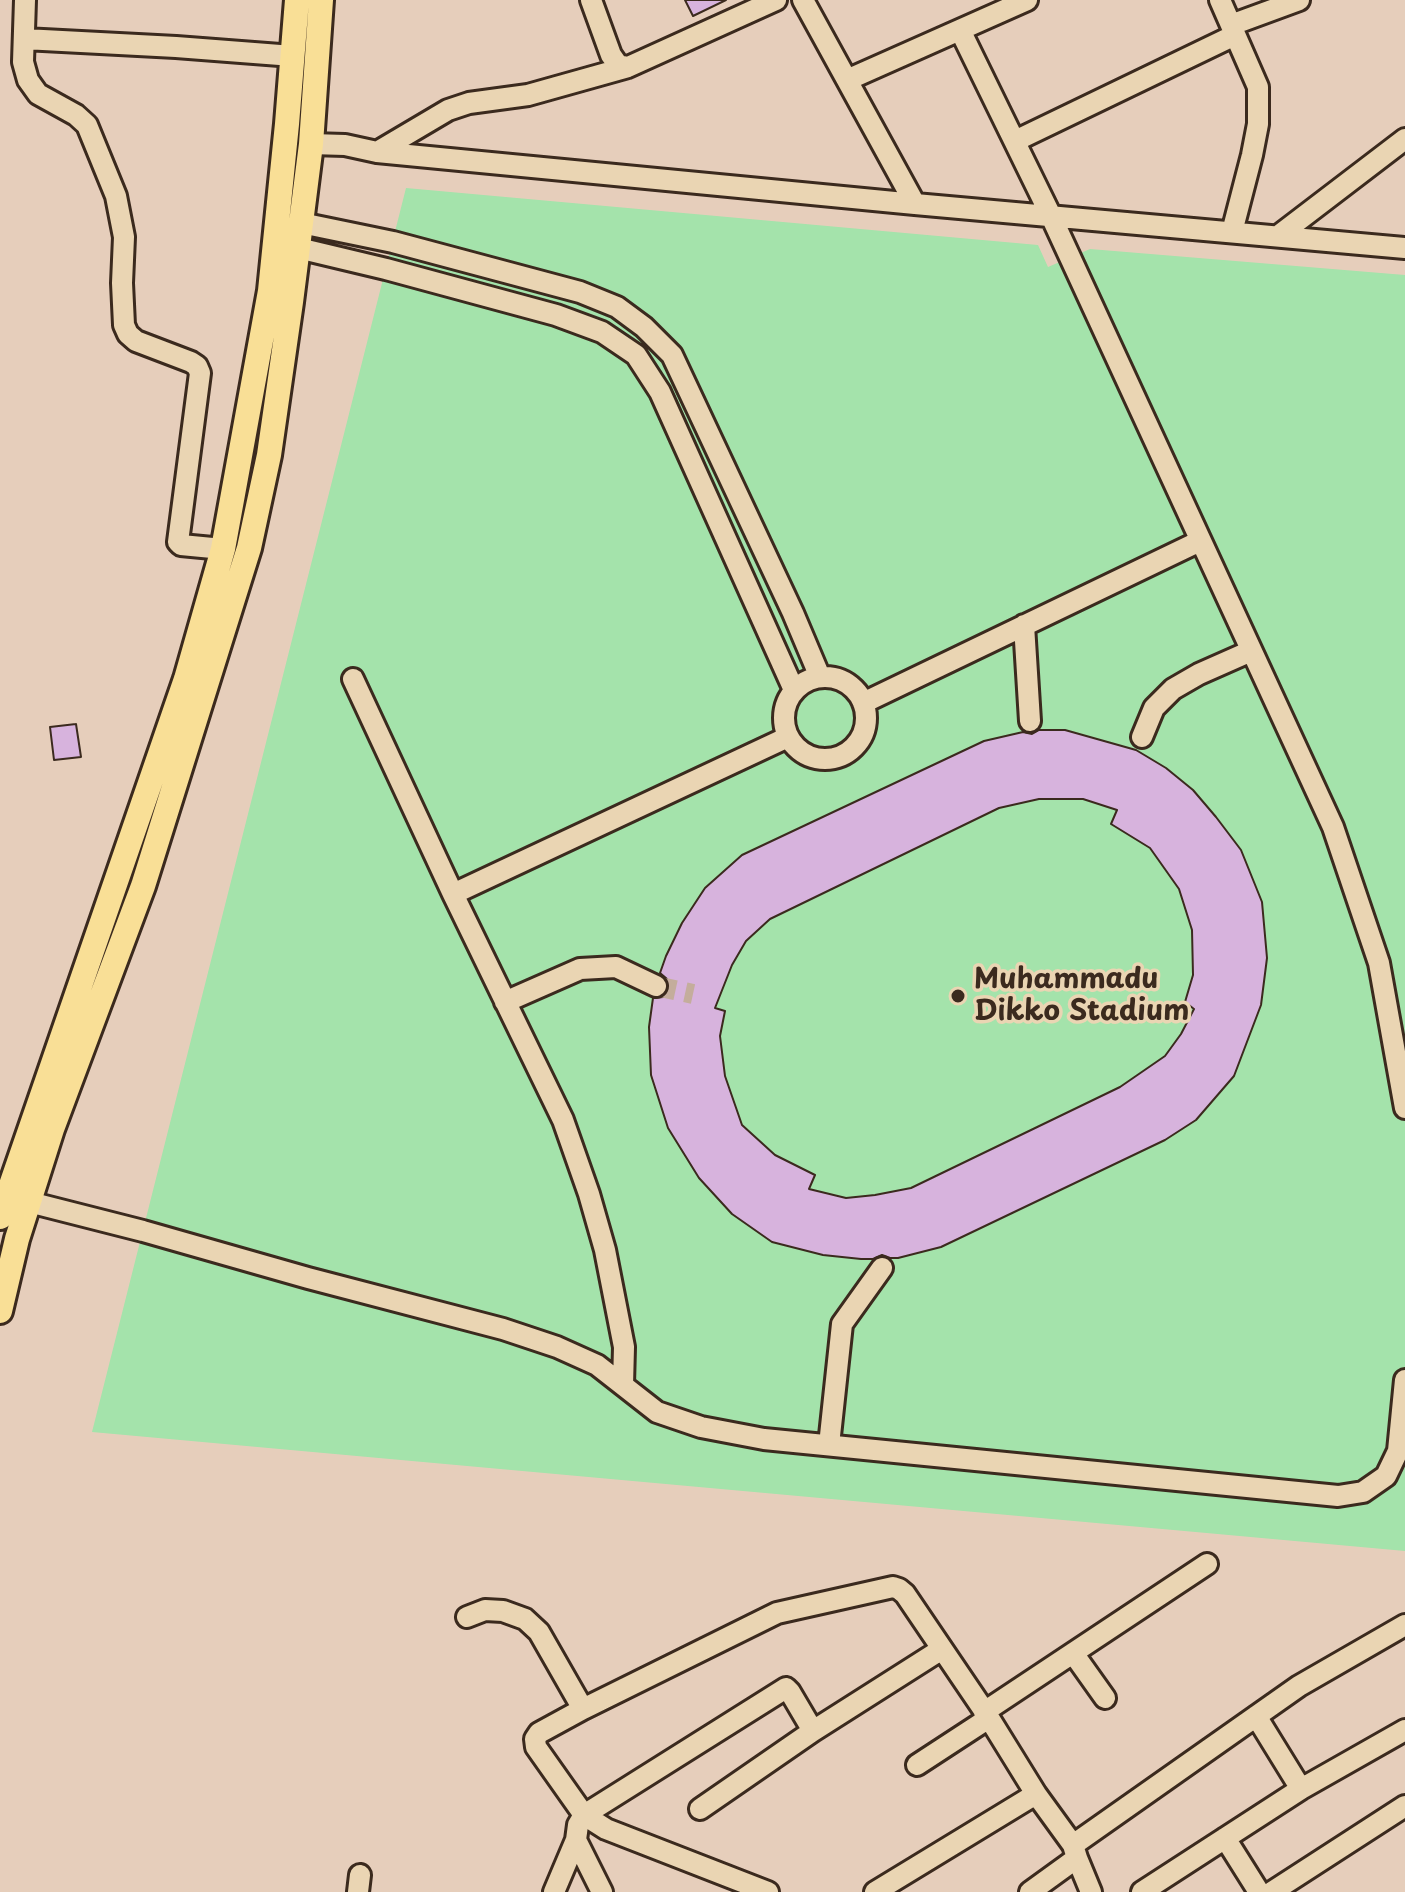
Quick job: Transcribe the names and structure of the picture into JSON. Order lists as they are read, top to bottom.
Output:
{
  "places": ["Muhammadu Dikko Stadium"]
}
